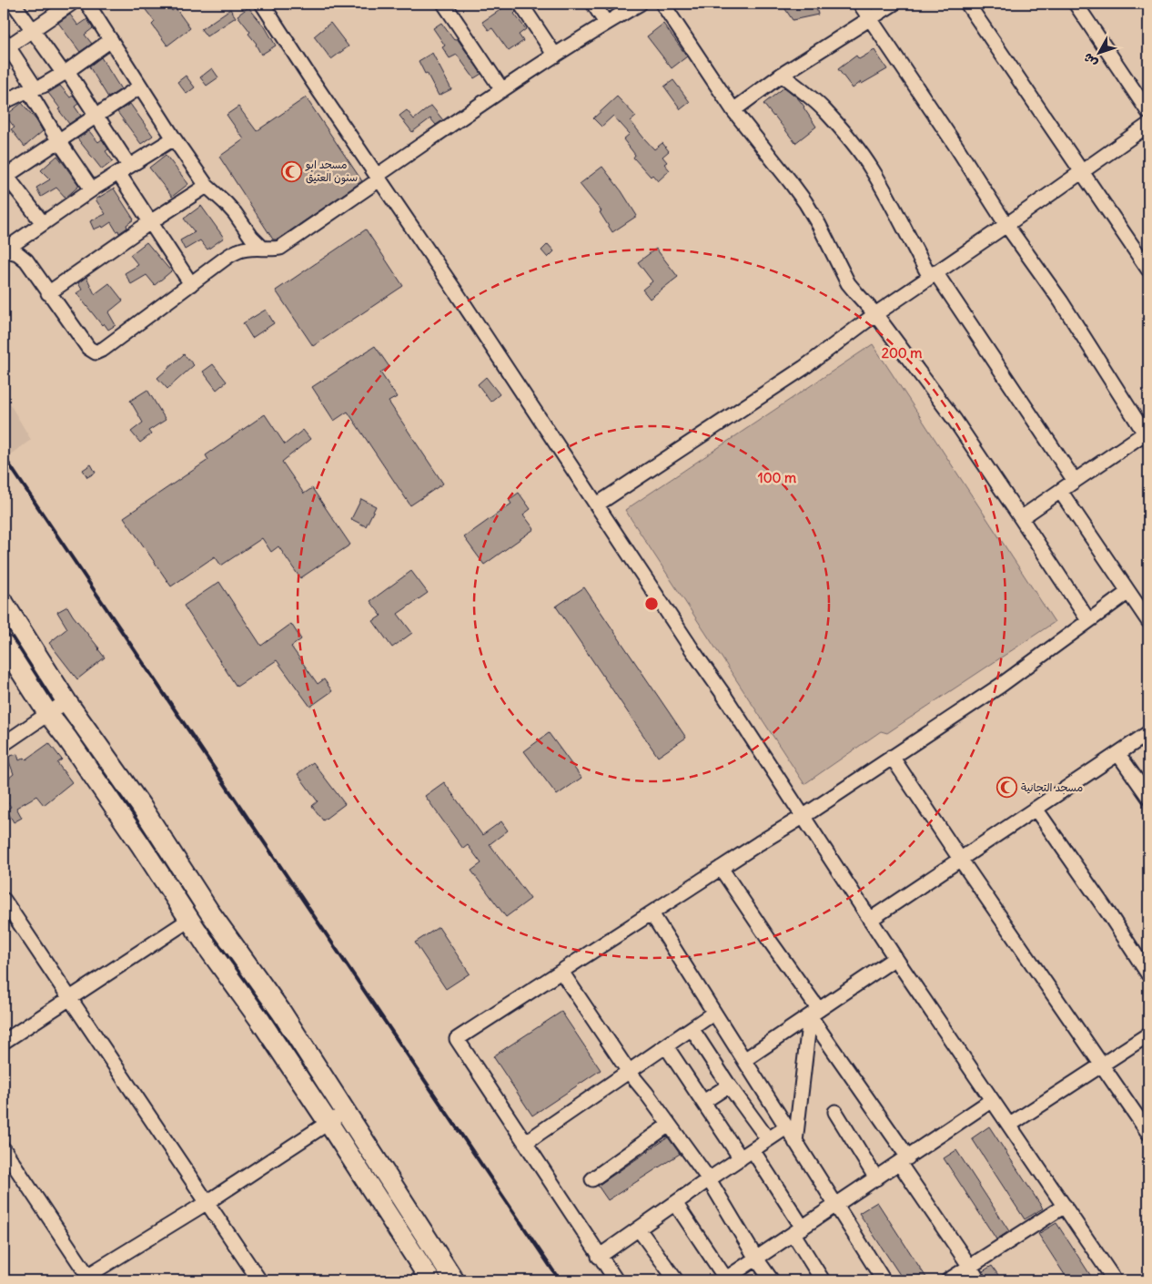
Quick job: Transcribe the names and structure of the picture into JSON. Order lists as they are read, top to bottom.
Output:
{
  "places": {
    "mosque": ["مسجد ابو سنون العتيق", "مسجد التجانية"]
  },
  "north": "bottom left",
  "rings": ["200 m", "100 m"]
}
